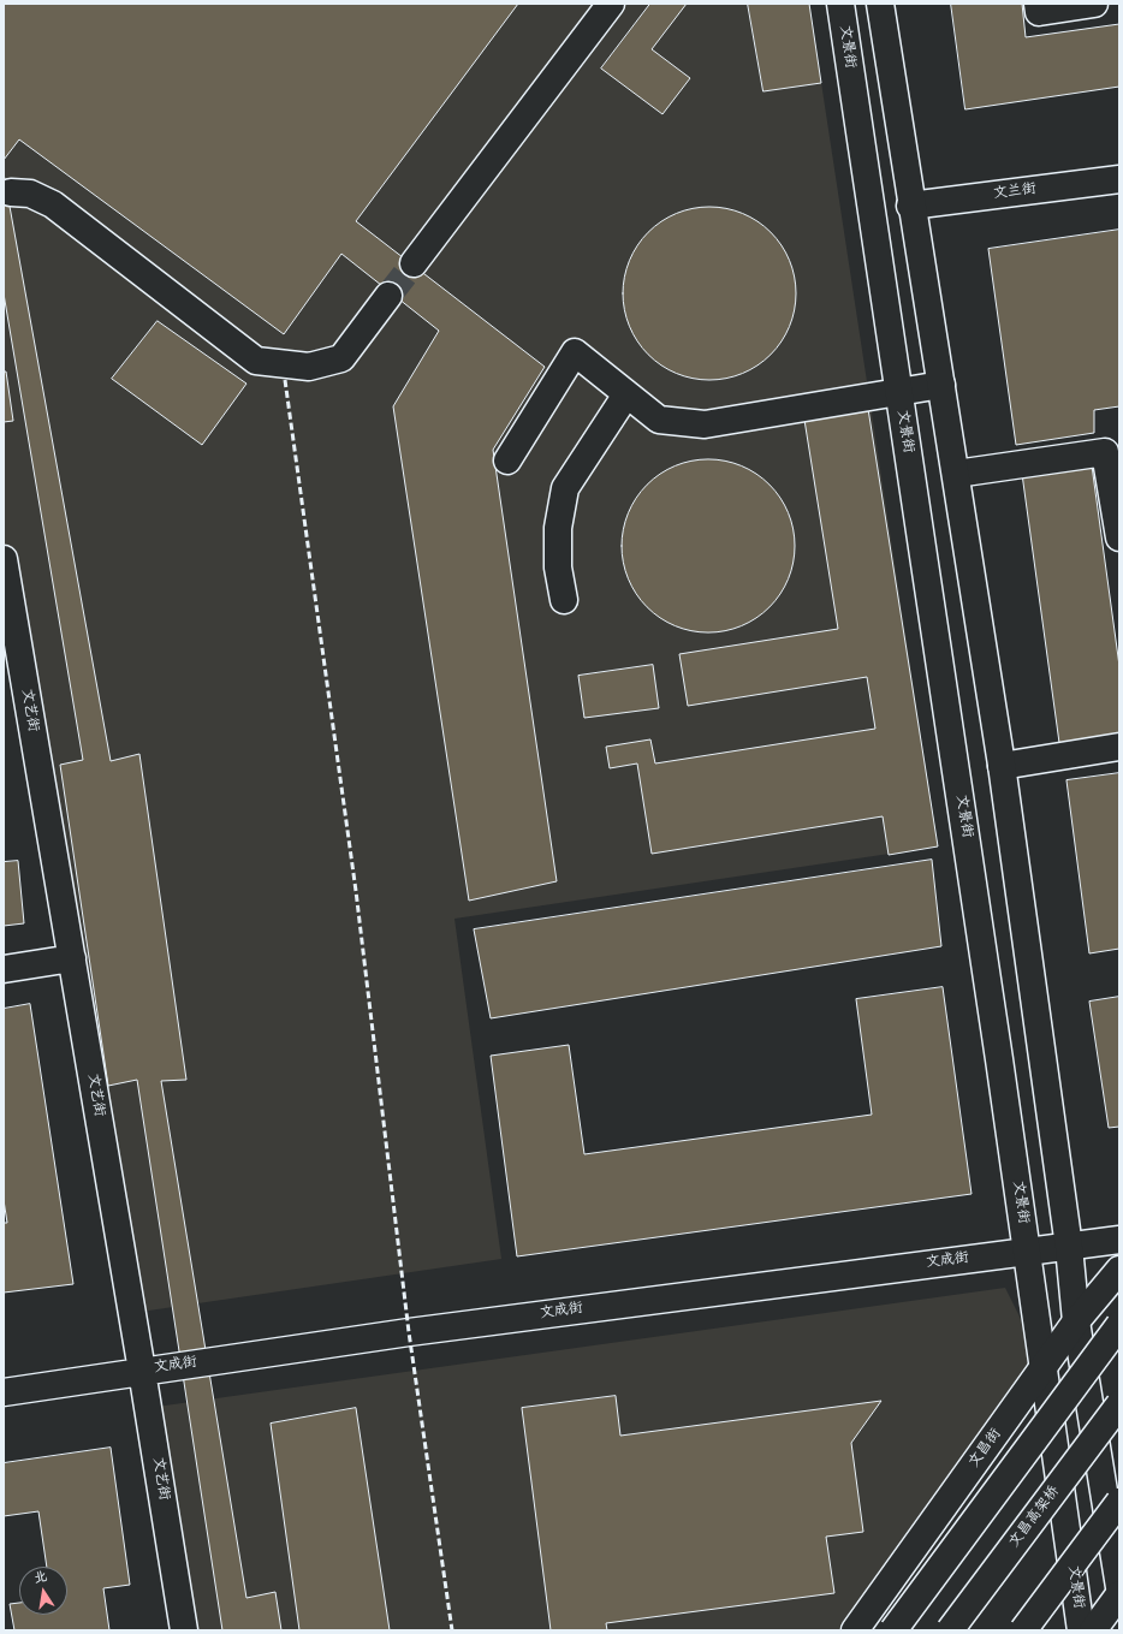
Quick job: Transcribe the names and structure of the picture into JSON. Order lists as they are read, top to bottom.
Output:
{
  "streets": {
    "main road": [
      "文景街",
      "文兰街",
      "文艺街",
      "文成街",
      "文昌街",
      "文昌高架桥"
    ]
  },
  "crossings": [
    ["文景街", "文成街"],
    ["文景街", "文昌街"],
    ["文艺街", "文成街"]
  ],
  "north": "top"
}
